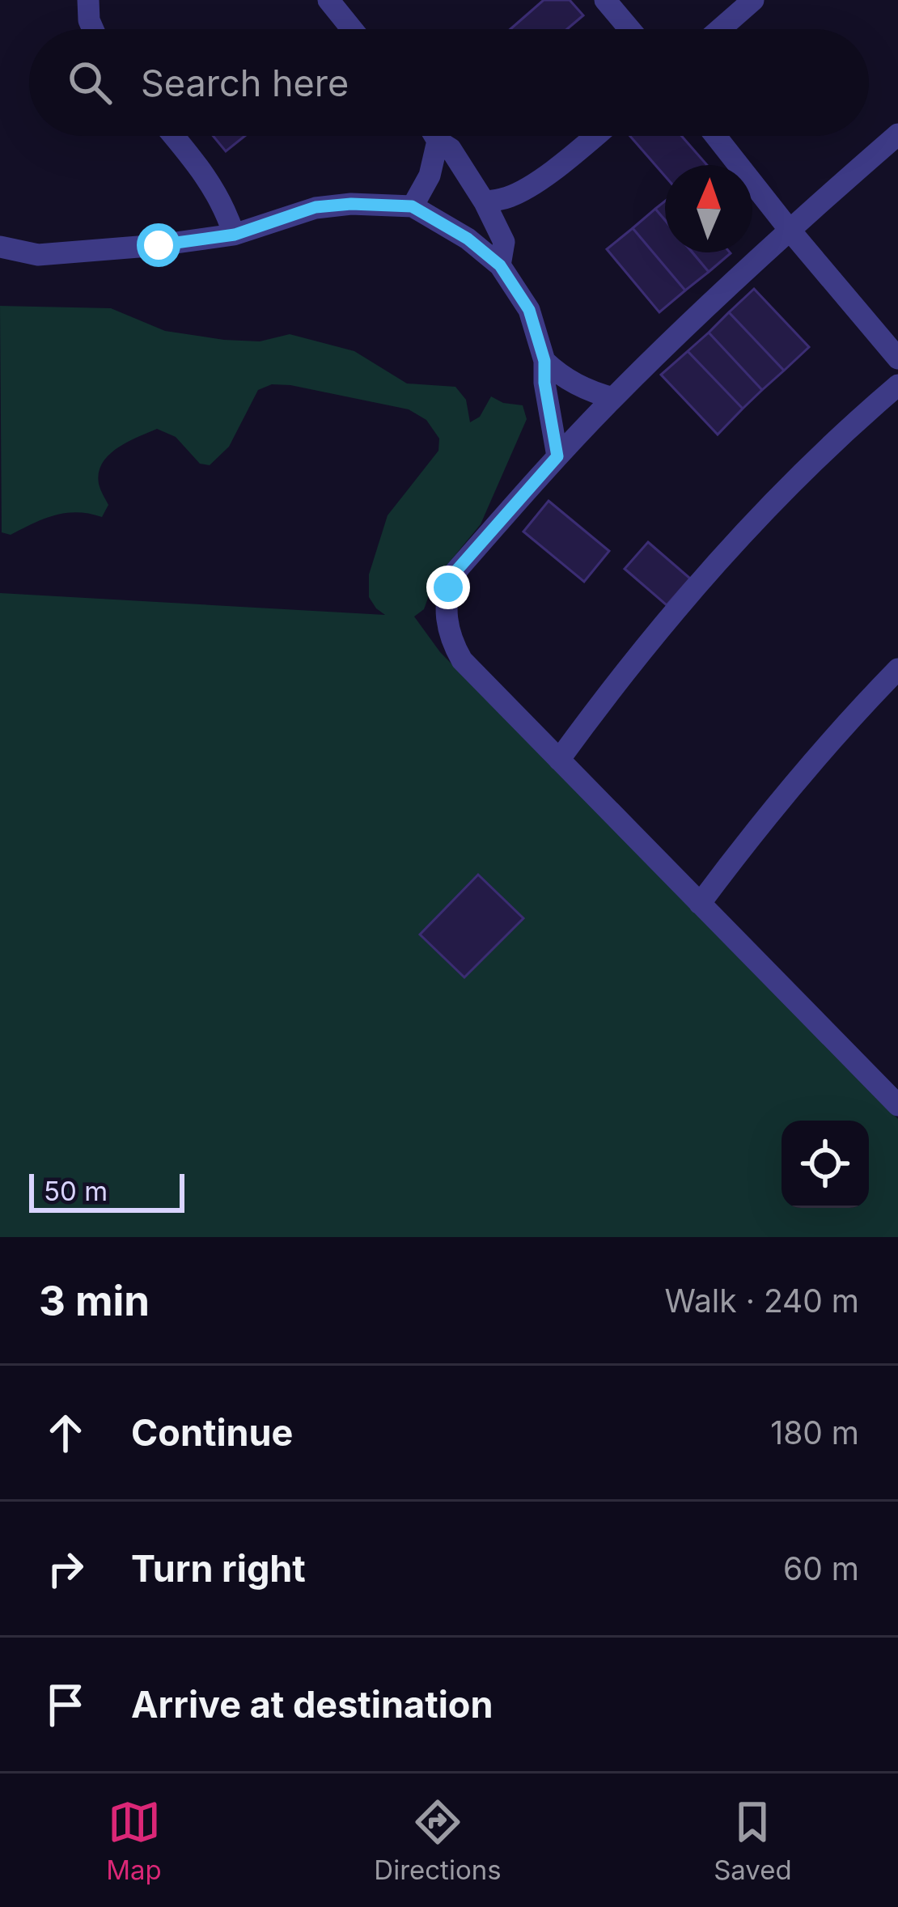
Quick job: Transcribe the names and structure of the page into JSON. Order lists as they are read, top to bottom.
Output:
{
  "scale_bar": "50 m",
  "north": "top",
  "page": {
    "search": "Search here",
    "scale": "50 m",
    "heading": ["3 min", "Walk · 240 m"],
    "list": [
      ["Continue", "180 m"],
      ["Turn right", "60 m"],
      "Arrive at destination"
    ],
    "nav": ["Map", "Directions", "Saved"]
  }
}
